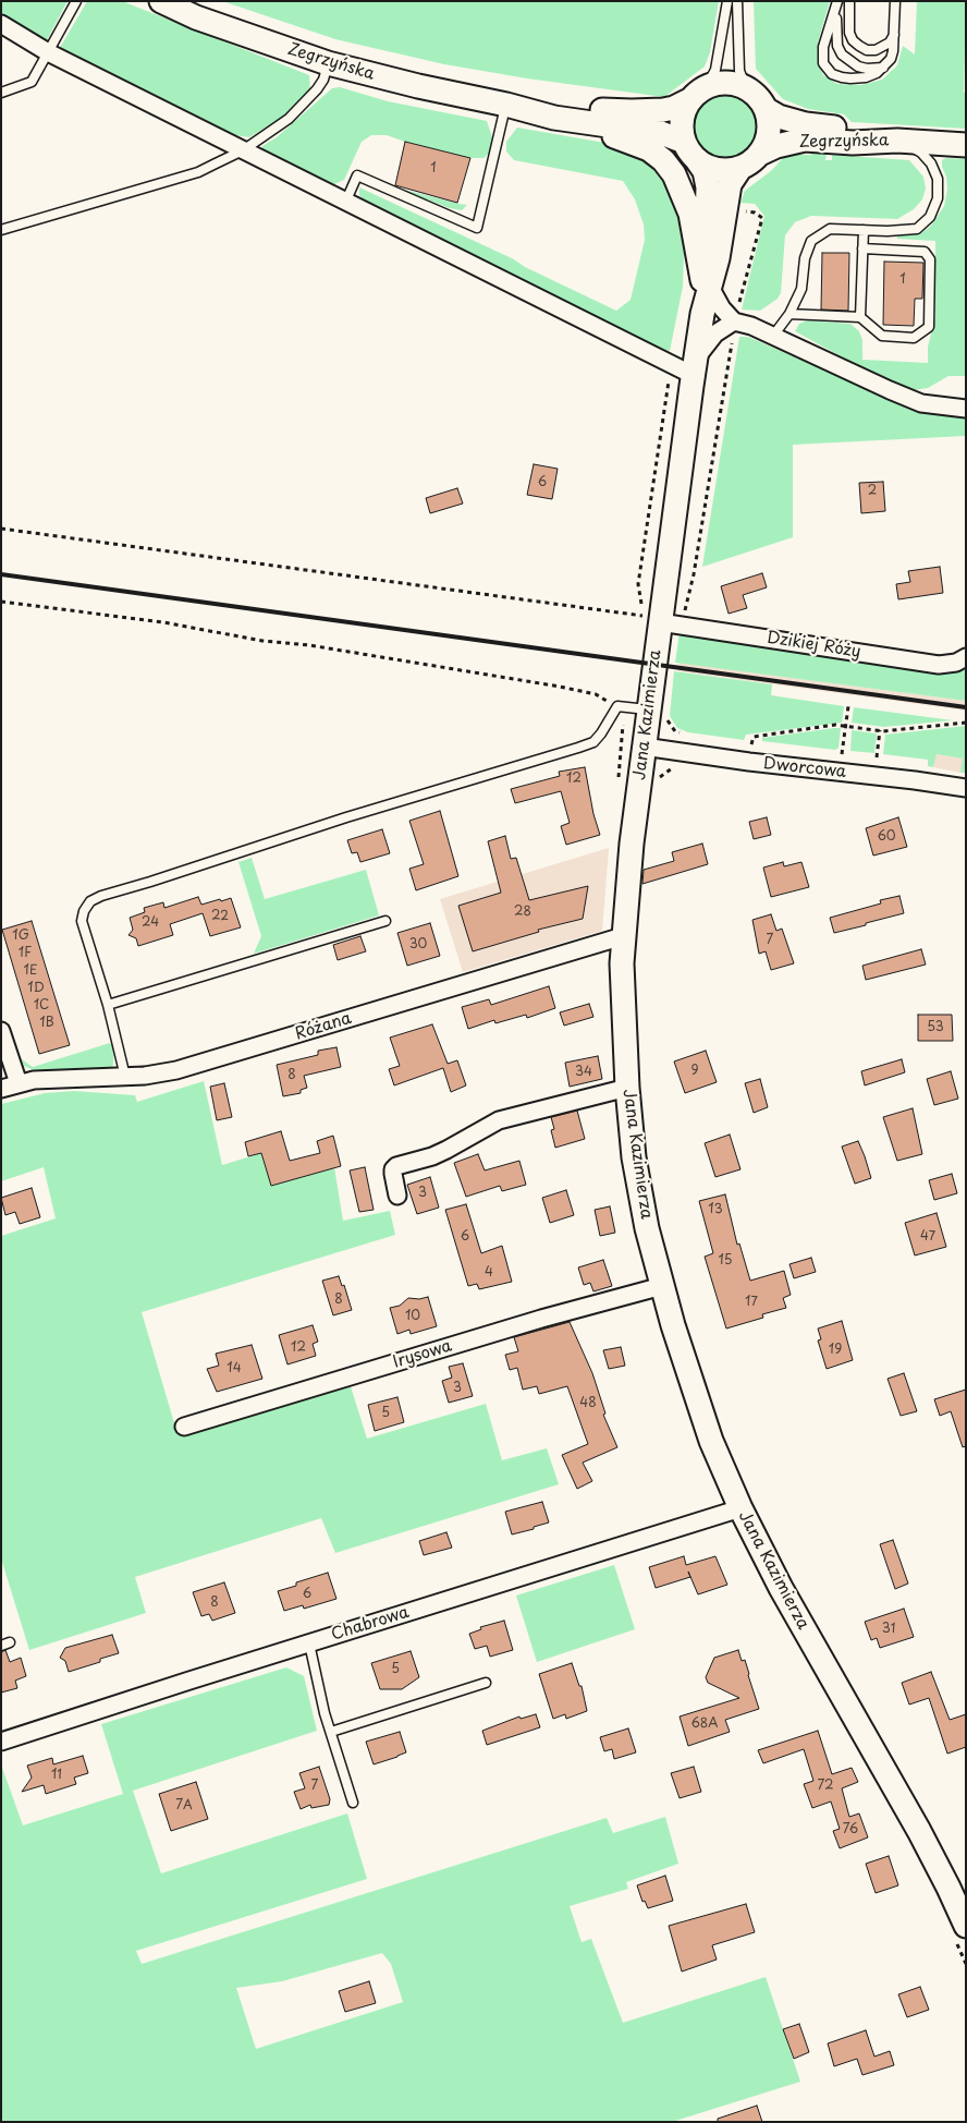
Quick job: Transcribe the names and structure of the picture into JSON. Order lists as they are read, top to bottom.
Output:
{
  "streets": {
    "main road": ["Zegrzyńska", "Jana Kazimierza"],
    "street": [
      "Dzikiej Róży",
      "Dworcowa",
      "Różana",
      "Irysowa",
      "Chabrowa"
    ]
  },
  "crossings": [
    ["Zegrzyńska", "Jana Kazimierza"],
    ["Dzikiej Róży", "Jana Kazimierza"],
    ["Jana Kazimierza", "Dworcowa"],
    ["Jana Kazimierza", "Różana"],
    ["Jana Kazimierza", "Irysowa"],
    ["Jana Kazimierza", "Chabrowa"]
  ],
  "house_numbers": [
    "1",
    "1",
    "6",
    "2",
    "12",
    "60",
    "28",
    "22",
    "24",
    "1G",
    "7",
    "30",
    "1F",
    "1E",
    "1D",
    "1C",
    "1B",
    "53",
    "9",
    "34",
    "8",
    "3",
    "13",
    "6",
    "47",
    "15",
    "4",
    "8",
    "17",
    "10",
    "12",
    "19",
    "14",
    "3",
    "48",
    "5",
    "6",
    "8",
    "31",
    "5",
    "68A",
    "11",
    "7",
    "72",
    "7A",
    "76"
  ]
}
